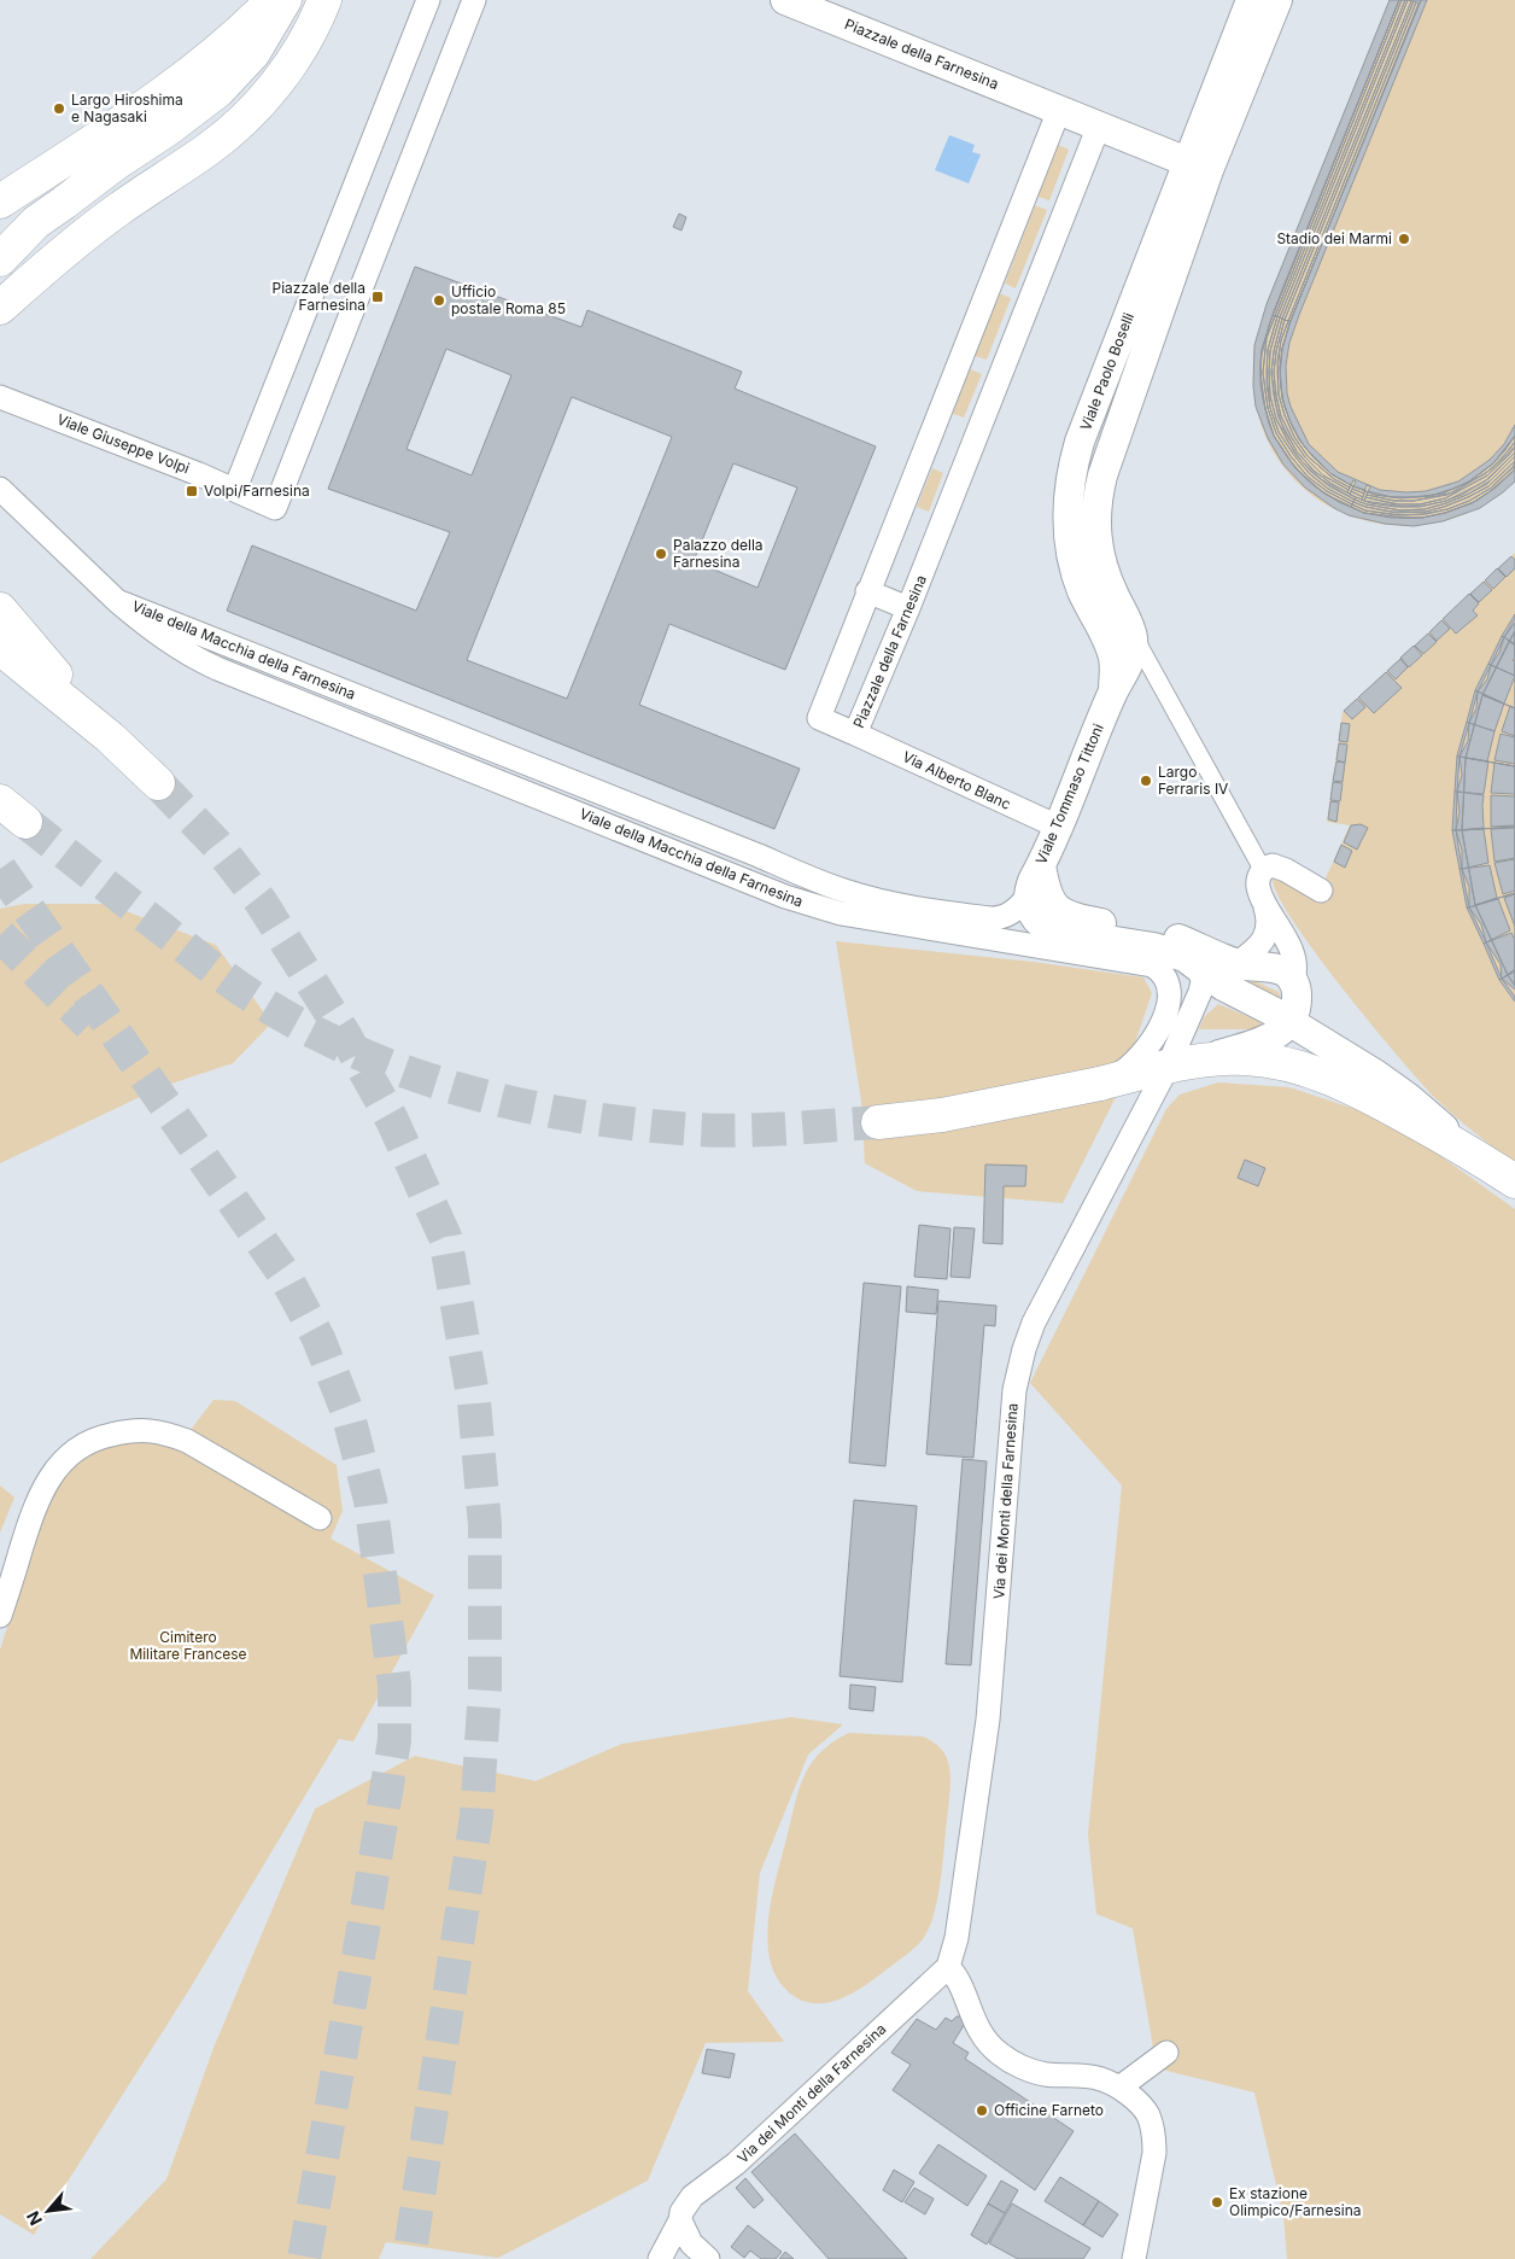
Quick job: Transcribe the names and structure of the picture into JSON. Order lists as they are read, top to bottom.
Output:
{
  "streets": {
    "street": [
      "Piazzale della Farnesina",
      "Viale Paolo Boselli",
      "Viale Giuseppe Volpi",
      "Viale della Macchia della Farnesina",
      "Via Alberto Blanc",
      "Viale Tommaso Tittoni",
      "Via dei Monti della Farnesina"
    ]
  },
  "crossings": [
    ["Piazzale della Farnesina", "Viale Paolo Boselli"],
    ["Piazzale della Farnesina", "Via Alberto Blanc"],
    ["Viale Paolo Boselli", "Viale Tommaso Tittoni"],
    ["Viale della Macchia della Farnesina", "Viale Tommaso Tittoni"],
    ["Via Alberto Blanc", "Viale Tommaso Tittoni"]
  ],
  "parks": ["Cimitero Militare Francese"],
  "places": {
    "other": [
      "Largo Hiroshima e Nagasaki",
      "Stadio dei Marmi",
      "Ufficio postale Roma 85",
      "Palazzo della Farnesina",
      "Largo Ferraris IV",
      "Officine Farneto",
      "Ex stazione Olimpico/Farnesina"
    ],
    "transit": ["Piazzale della Farnesina", "Volpi/Farnesina"]
  },
  "north": "bottom left"
}
